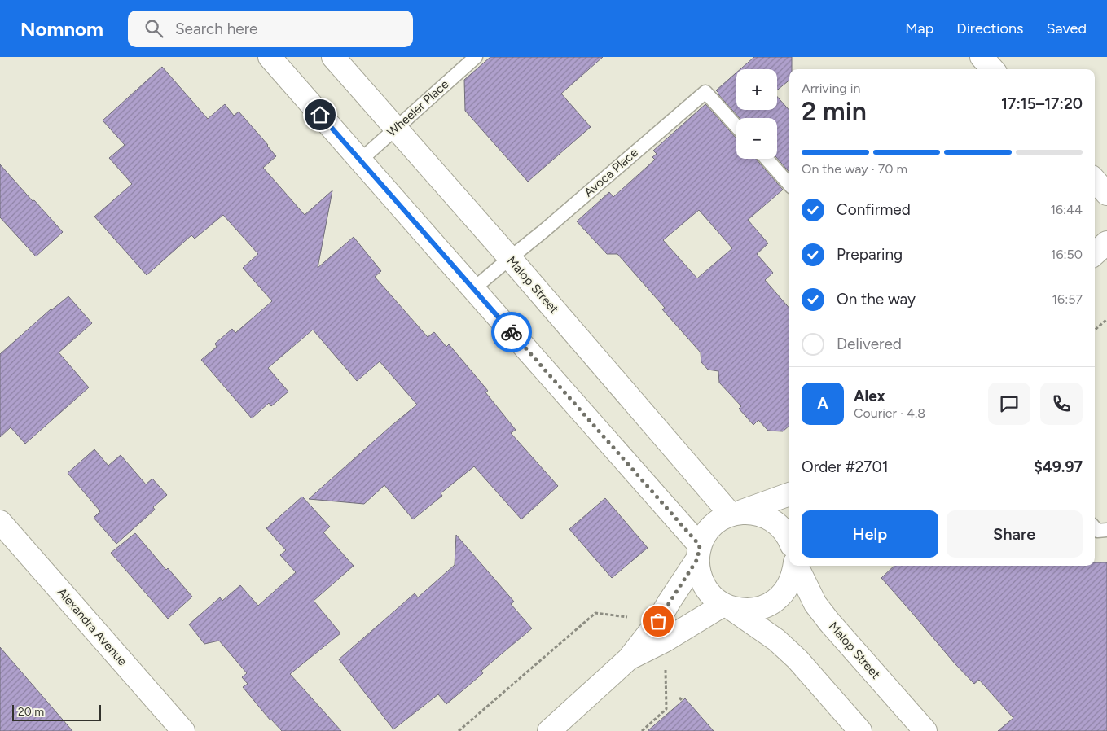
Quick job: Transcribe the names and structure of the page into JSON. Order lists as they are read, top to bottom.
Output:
{
  "streets": {
    "street": ["Malop Street", "Alexandra Avenue"],
    "lane": ["Wheeler Place", "Avoca Place"]
  },
  "crossings": [
    ["Wheeler Place", "Malop Street"],
    ["Avoca Place", "Malop Street"]
  ],
  "scale_bar": "20 m",
  "page": {
    "header": "Nomnom",
    "search": "Search here",
    "nav": ["Map", "Directions", "Saved"],
    "map_buttons": ["+", "−"],
    "heading": ["2 min", "Arriving in", "17:15–17:20"],
    "panel": [
      "Alex",
      "Courier · 4.8",
      "Order #2701",
      "$49.97"
    ],
    "bar": "On the way · 70 m",
    "list": [
      ["Confirmed", "16:44"],
      ["Preparing", "16:50"],
      ["On the way", "16:57"],
      "Delivered"
    ],
    "round": "A",
    "buttons": ["Help", "Share"],
    "scale": "20 m"
  }
}
